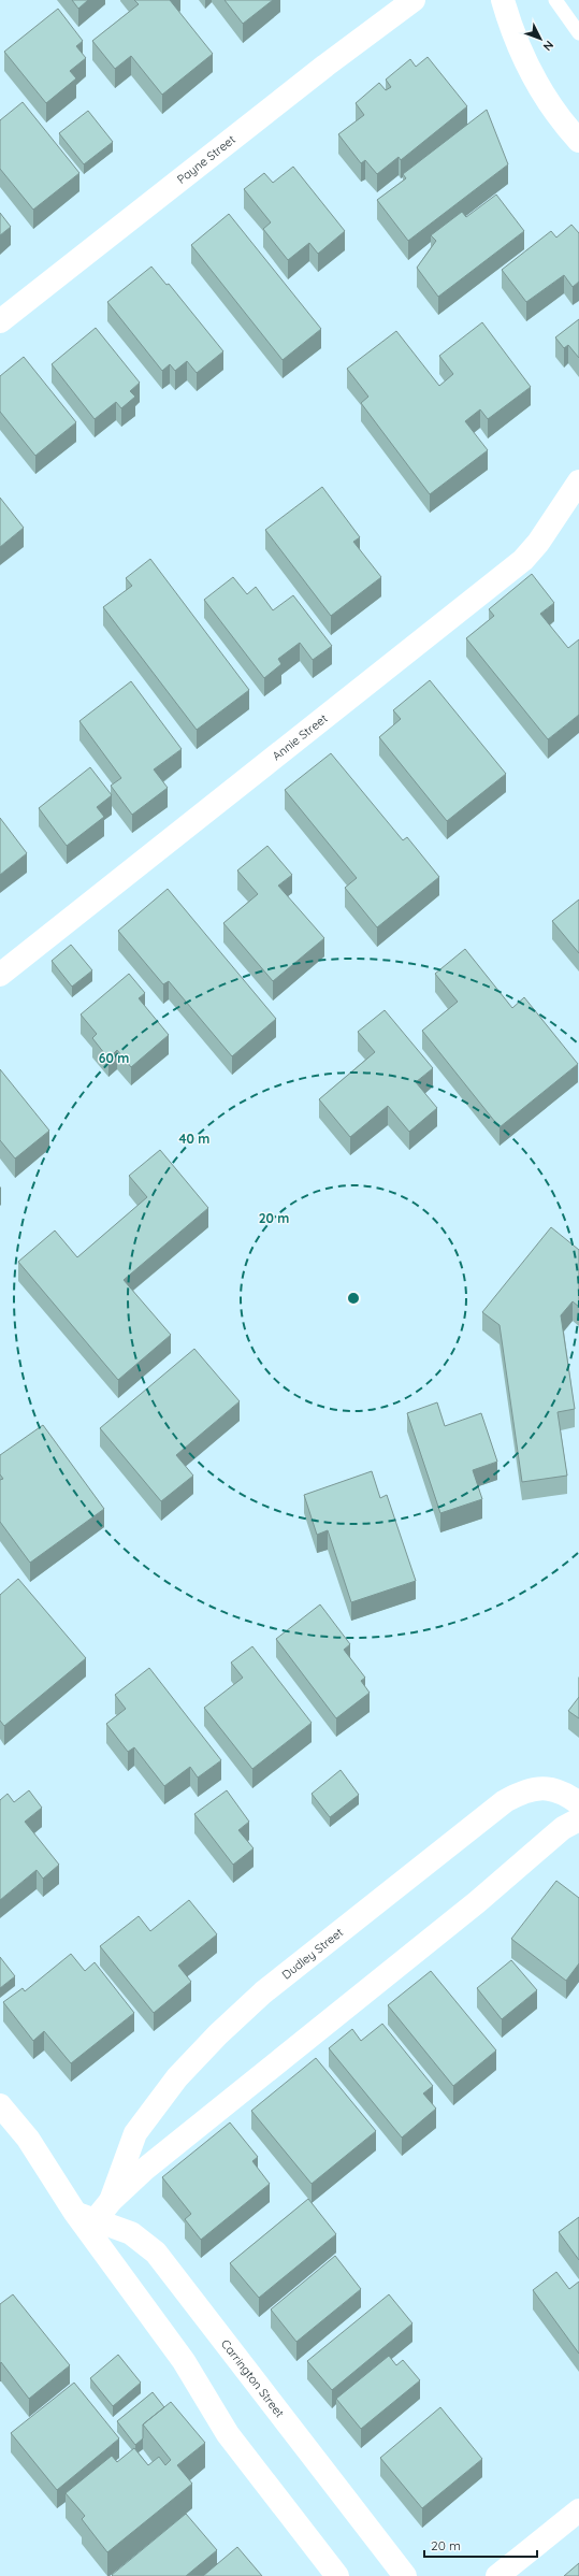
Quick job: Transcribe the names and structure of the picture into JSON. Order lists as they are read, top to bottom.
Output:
{
  "streets": {
    "street": [
      "Payne Street",
      "Annie Street",
      "Dudley Street",
      "Carrington Street"
    ]
  },
  "crossings": [
    ["Dudley Street", "Carrington Street"]
  ],
  "scale_bar": "20 m",
  "north": "bottom right",
  "rings": ["60 m", "40 m", "20 m"]
}
